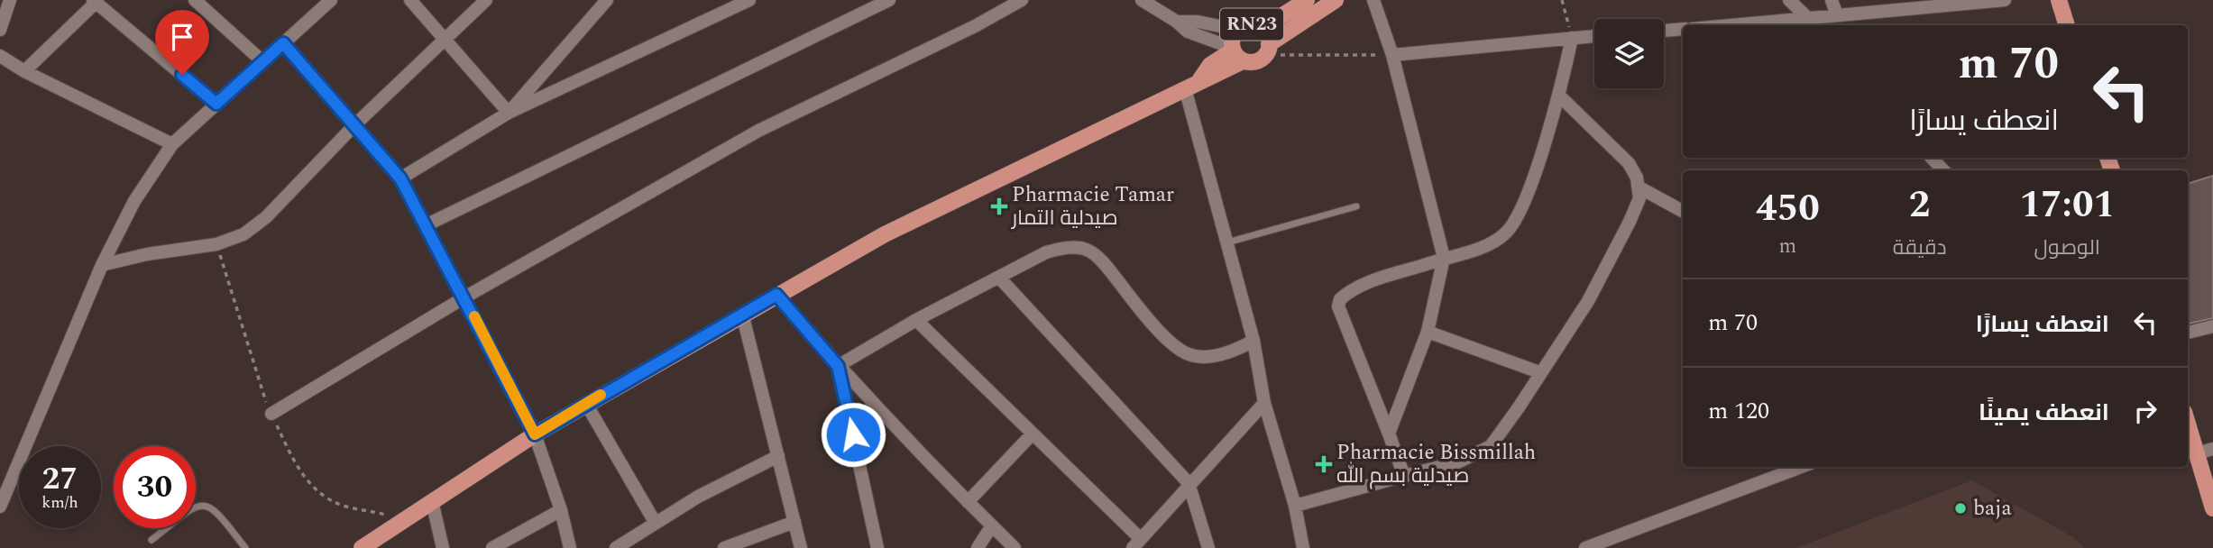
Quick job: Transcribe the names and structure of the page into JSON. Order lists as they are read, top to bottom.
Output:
{
  "streets": {
    "main road": ["RN23"]
  },
  "places": {
    "health": ["Pharmacie Tamar صيدلية التمار", "Pharmacie Bissmillah صيدلية بسم الله"],
    "other": ["baja"]
  },
  "page": {
    "turn": ["70 m", "انعطف يسارًا"],
    "eta": [
      "17:01",
      "الوصول",
      "2",
      "دقيقة",
      "450",
      "m"
    ],
    "list": [
      {
        "name": "انعطف يسارًا",
        "value": "70 m"
      },
      {
        "name": "انعطف يمينًا",
        "value": "120 m"
      }
    ],
    "speed": "27 km/h",
    "limit": "30"
  }
}
